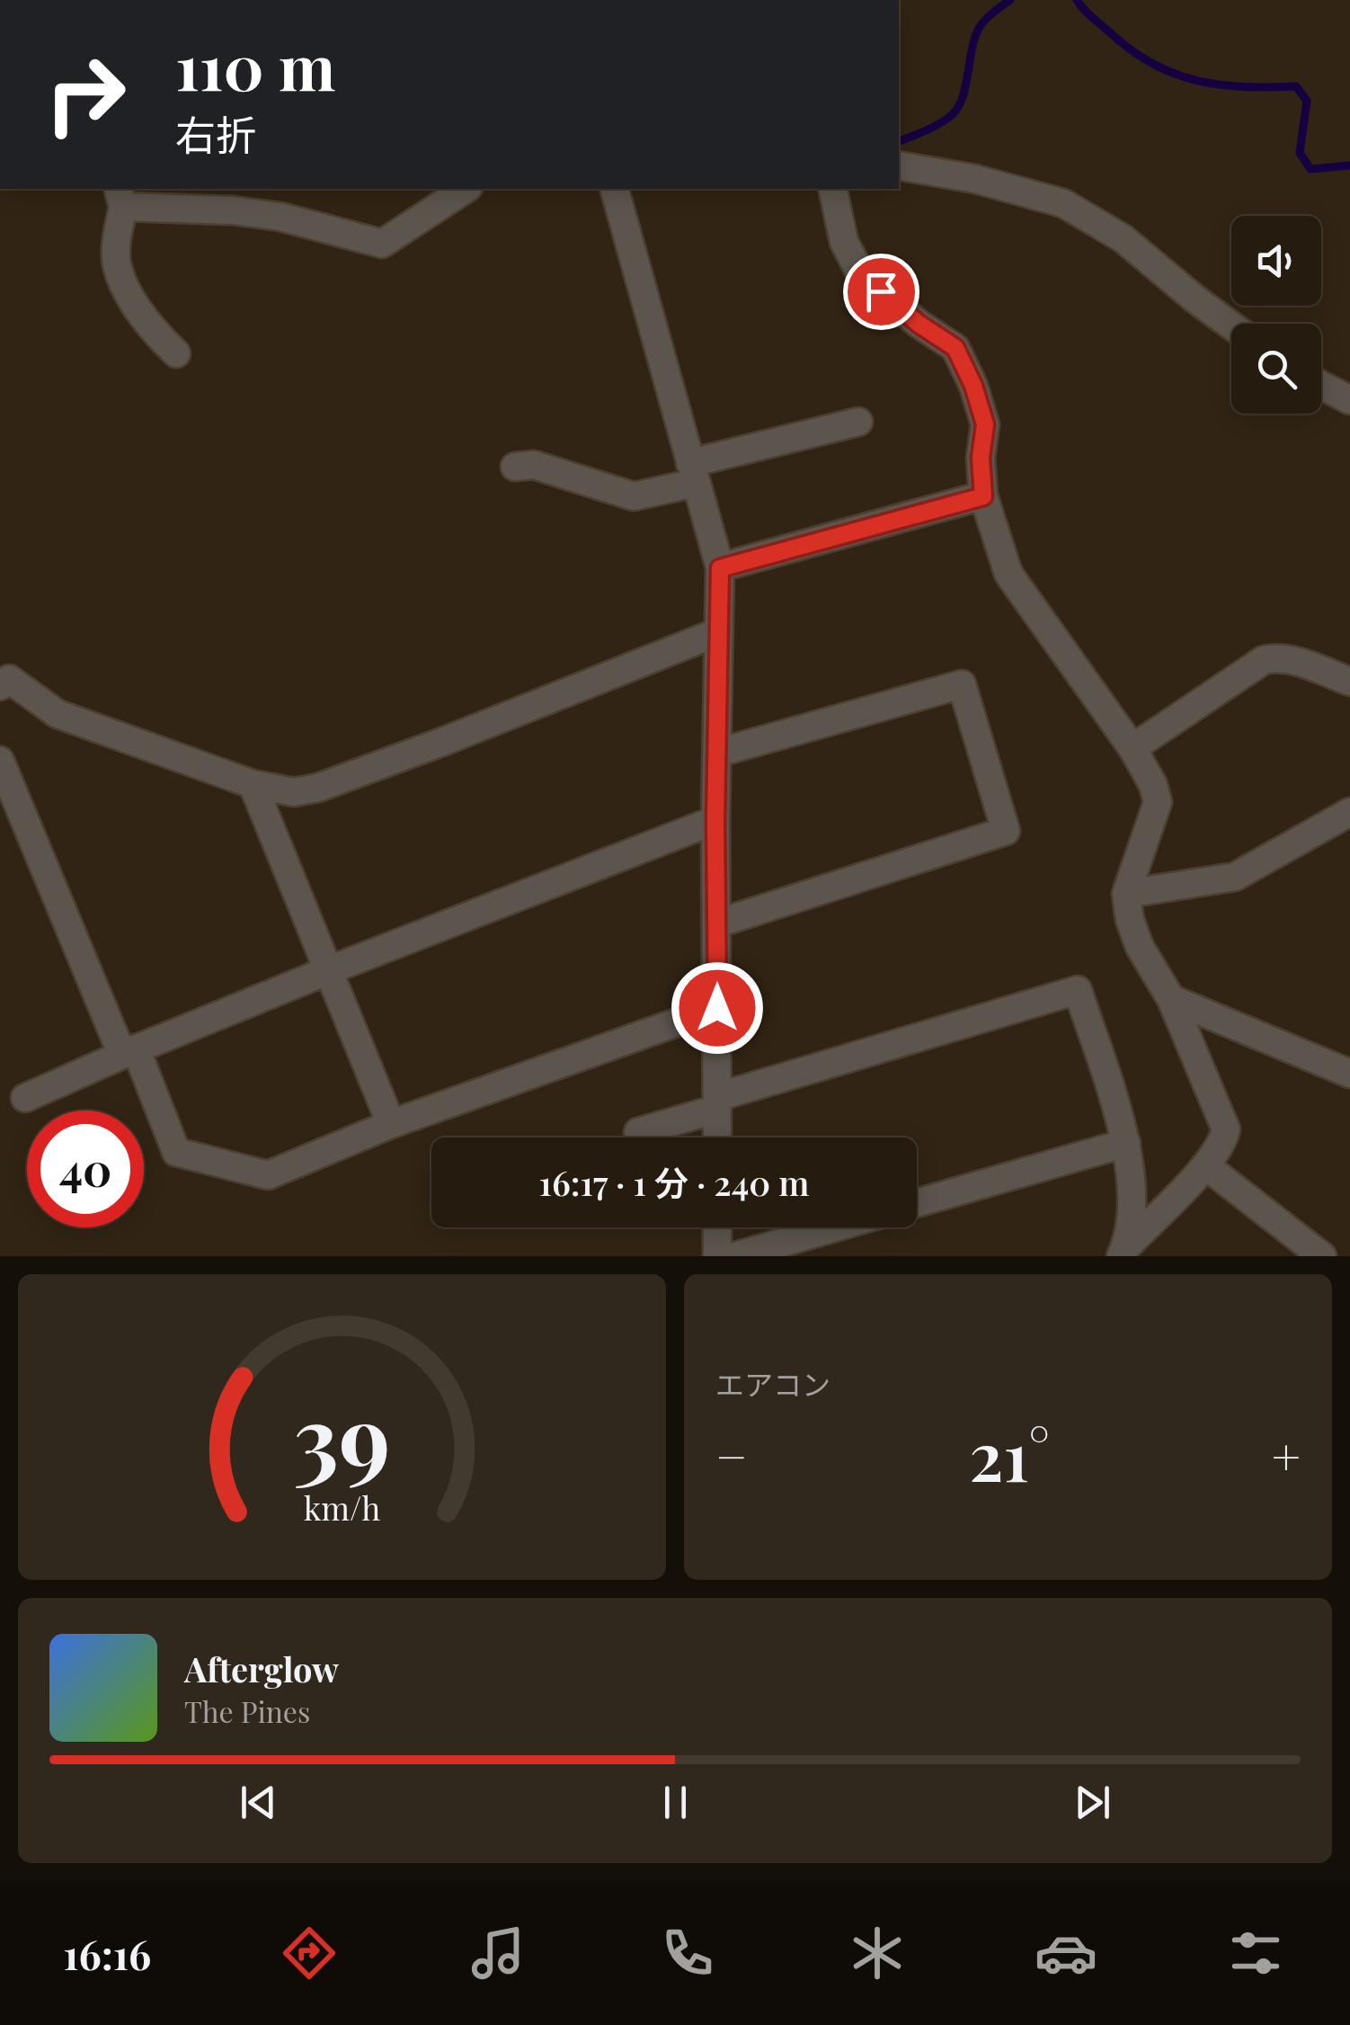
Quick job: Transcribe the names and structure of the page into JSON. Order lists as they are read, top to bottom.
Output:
{
  "page": {
    "turn": ["110 m", "右折"],
    "limit": "40",
    "trip": "16:17 · 1 分 · 240 m",
    "tile": "エアコン",
    "heat": ["−", "21°", "+"],
    "song": ["Afterglow", "The Pines"],
    "tabs": "16:16",
    "gauge": ["39", "km/h"]
  }
}
